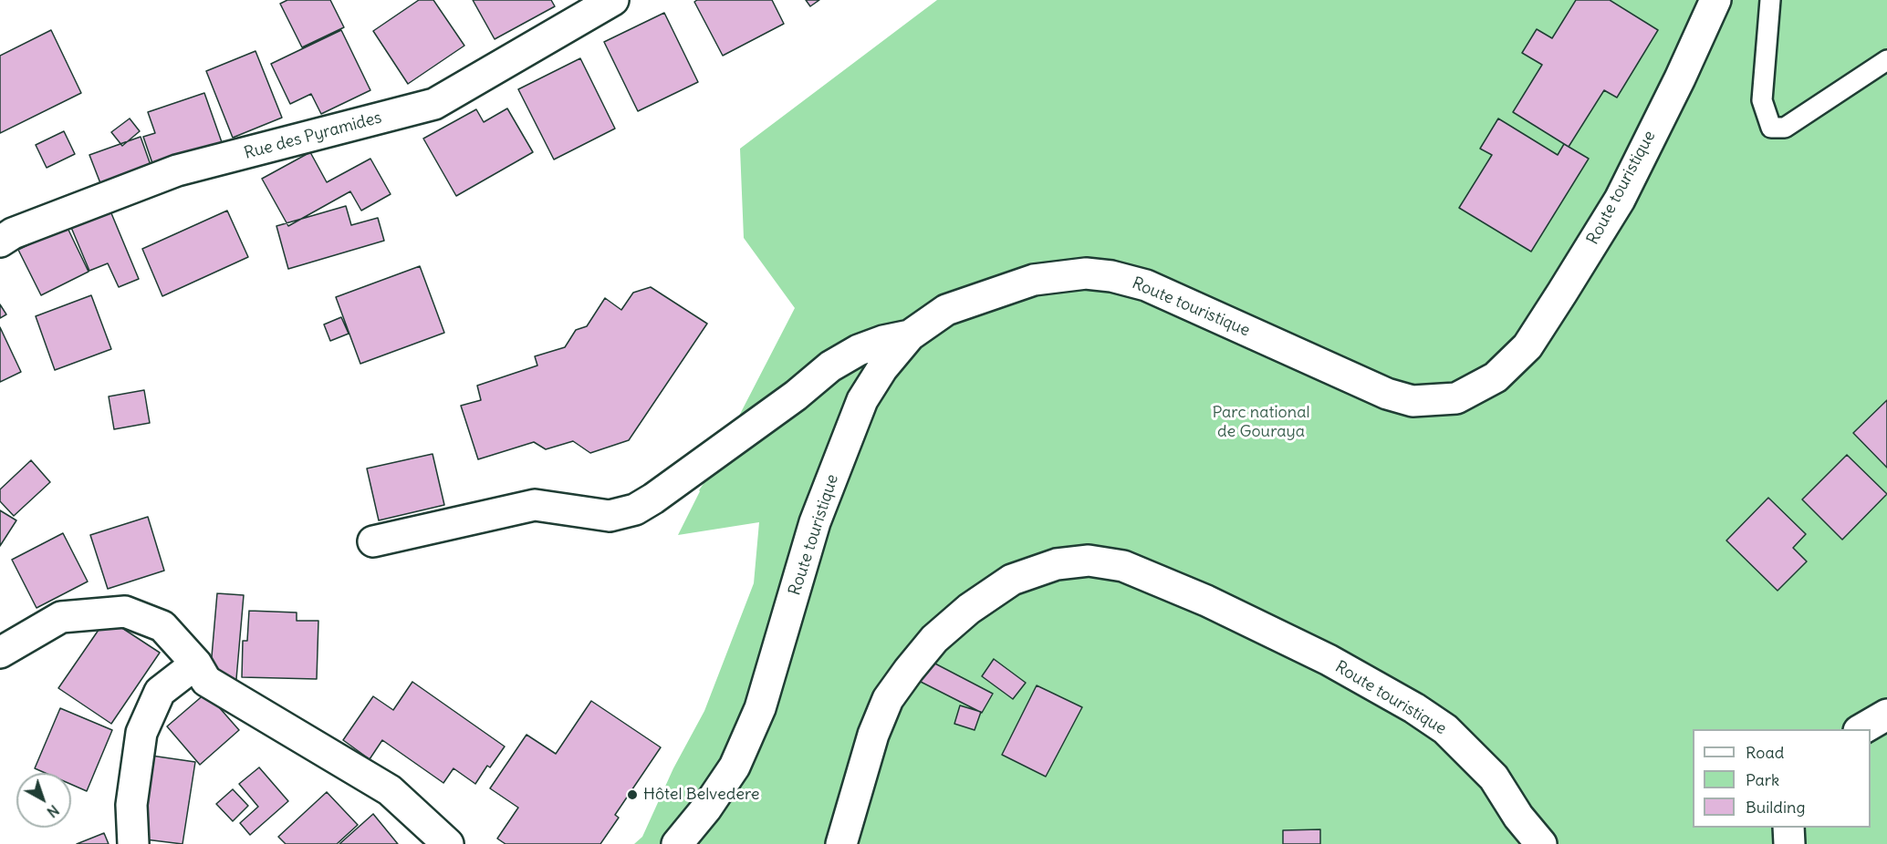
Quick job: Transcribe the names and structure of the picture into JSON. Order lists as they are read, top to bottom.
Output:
{
  "streets": {
    "street": ["Rue des Pyramides", "Route touristique"]
  },
  "parks": ["Parc national de Gouraya"],
  "places": ["Hôtel Belvedere"],
  "legend": ["Road", "Park", "Building"],
  "north": "bottom right"
}
